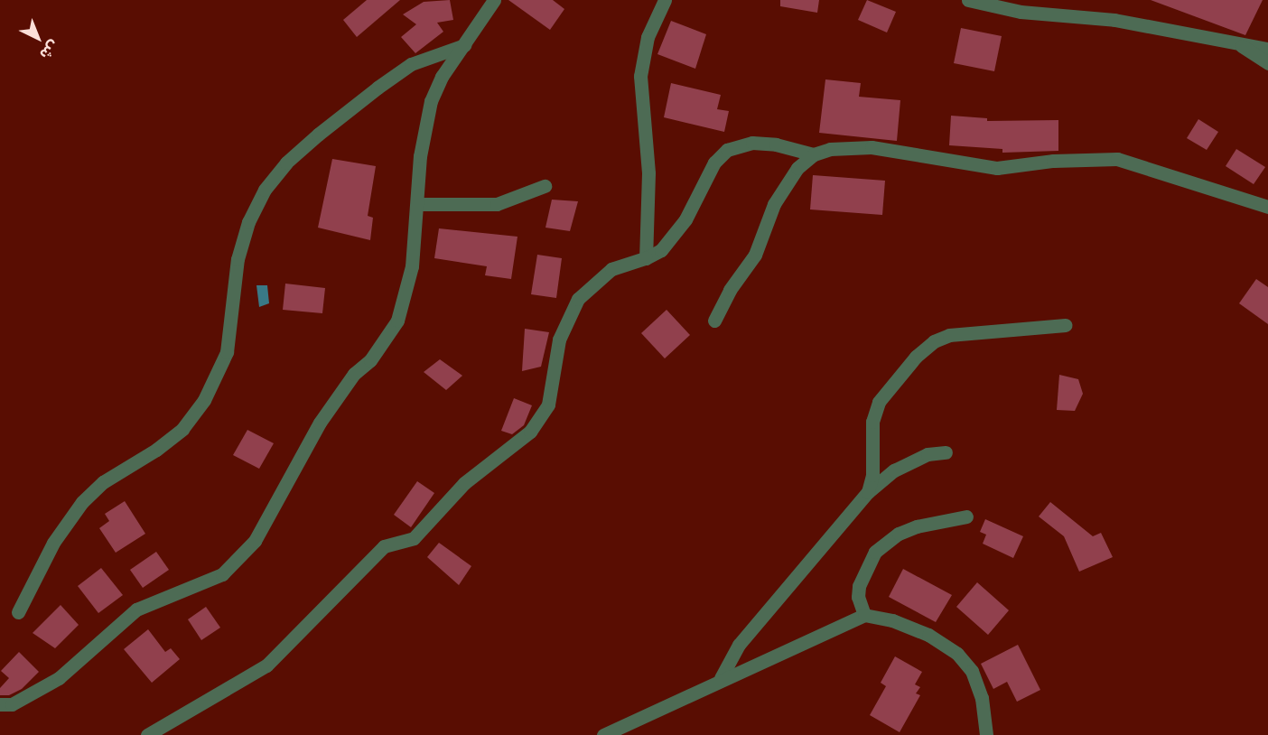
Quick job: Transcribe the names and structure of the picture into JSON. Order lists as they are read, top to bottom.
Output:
{
  "north": "bottom right"
}
